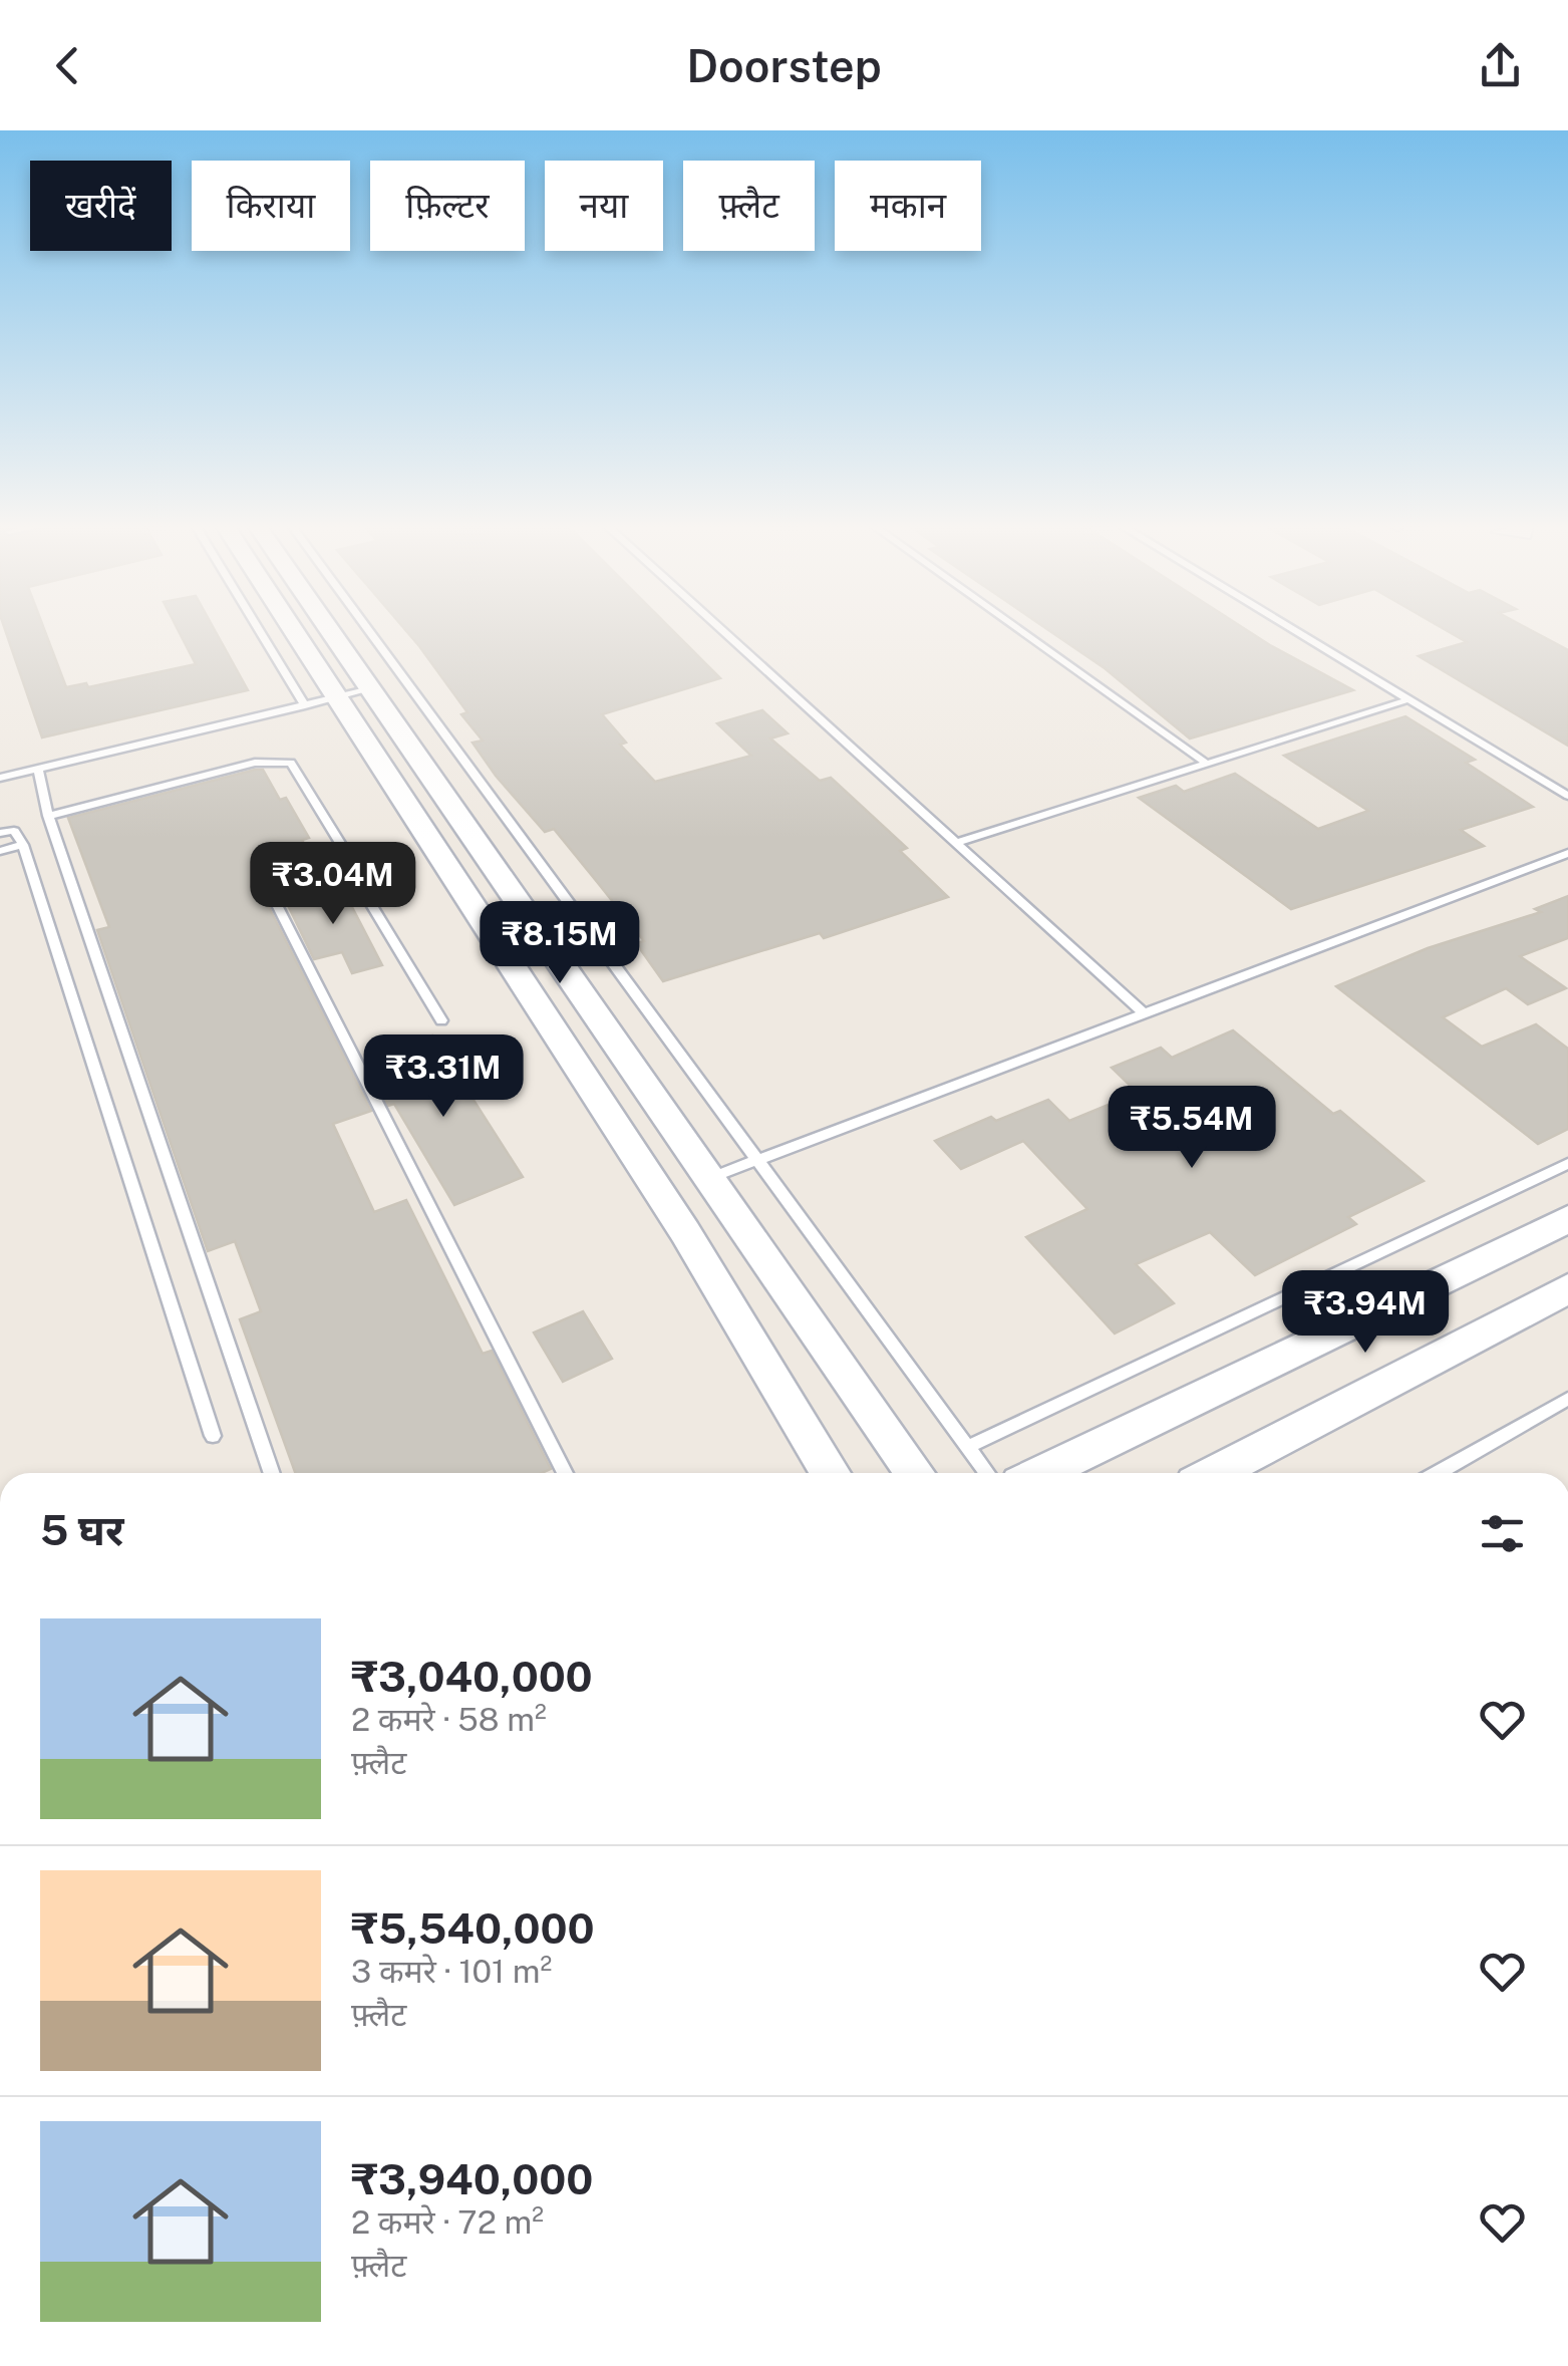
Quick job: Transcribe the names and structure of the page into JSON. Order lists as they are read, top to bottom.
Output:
{
  "page": {
    "header": "Doorstep",
    "chip": [
      "खरीदें",
      "किराया",
      "फ़िल्टर",
      "नया",
      "फ़्लैट",
      "मकान"
    ],
    "price": [
      "₹3.04M",
      "₹8.15M",
      "₹3.31M",
      "₹5.54M",
      "₹3.94M"
    ],
    "heading": "5 घर",
    "list": [
      {
        "name": "₹3,040,000",
        "note": "2 कमरे · 58 m² · फ़्लैट"
      },
      {
        "name": "₹5,540,000",
        "note": "3 कमरे · 101 m² · फ़्लैट"
      },
      {
        "name": "₹3,940,000",
        "note": "2 कमरे · 72 m² · फ़्लैट"
      }
    ]
  }
}
